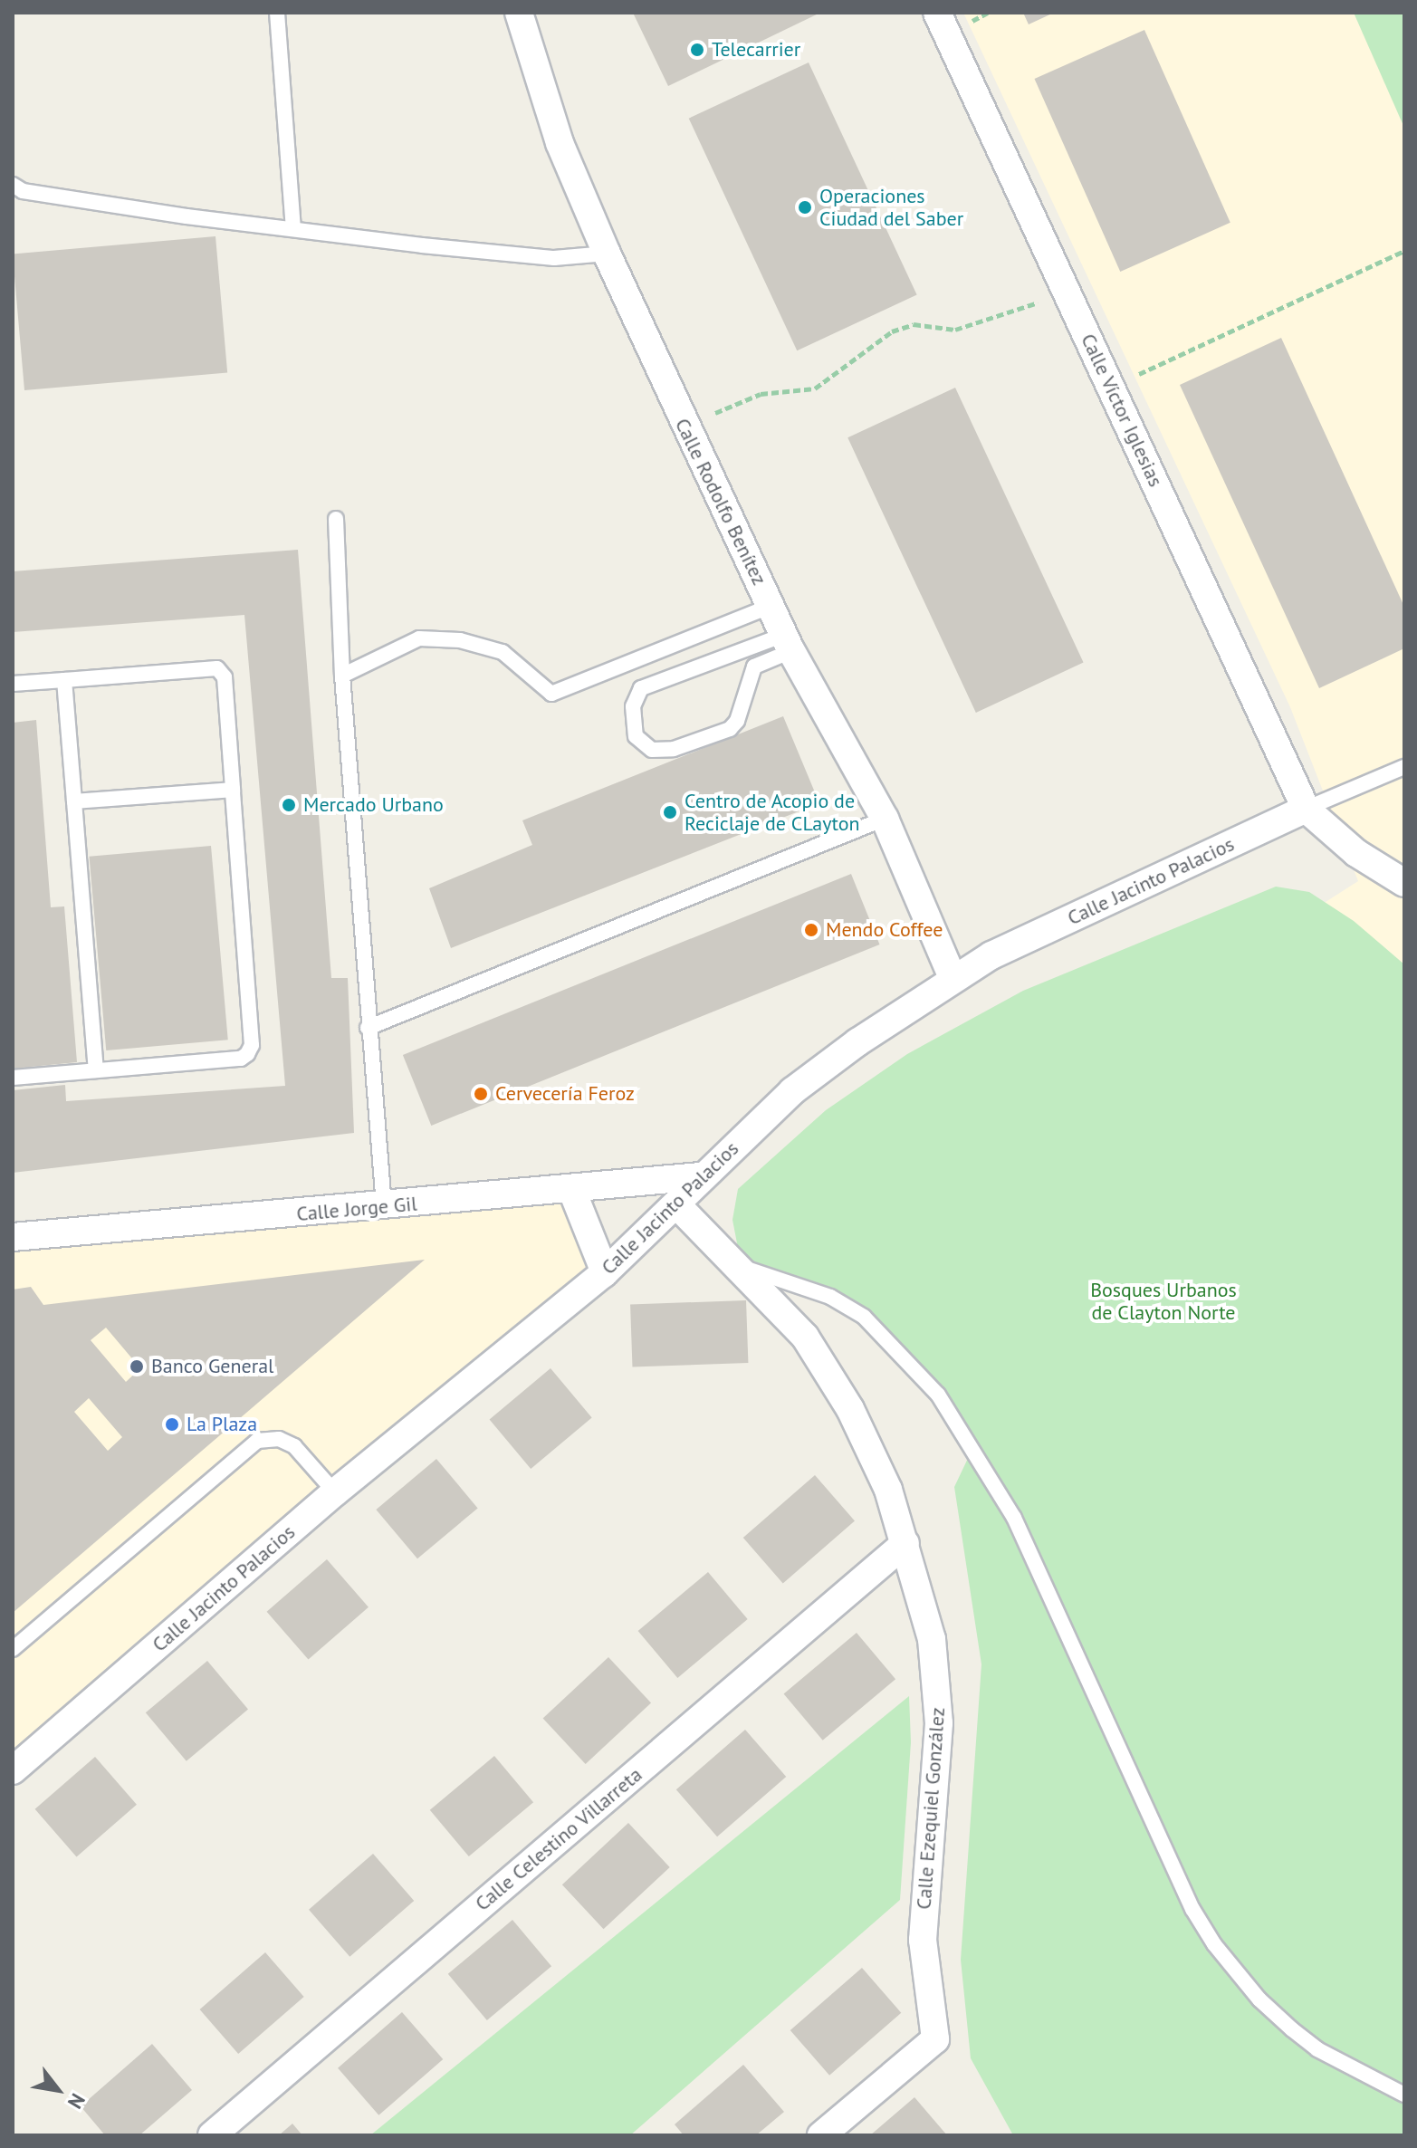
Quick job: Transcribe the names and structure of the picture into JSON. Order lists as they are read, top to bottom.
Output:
{
  "streets": {
    "street": [
      "Calle Víctor Iglesias",
      "Calle Rodolfo Benítez",
      "Calle Jacinto Palacios",
      "Calle Jorge Gil",
      "Calle Ezequiel González",
      "Calle Celestino Villarreta"
    ]
  },
  "crossings": [
    ["Calle Víctor Iglesias", "Calle Jacinto Palacios"],
    ["Calle Rodolfo Benítez", "Calle Jacinto Palacios"],
    ["Calle Jacinto Palacios", "Calle Jorge Gil"],
    ["Calle Jacinto Palacios", "Calle Ezequiel González"],
    ["Calle Ezequiel González", "Calle Celestino Villarreta"]
  ],
  "parks": ["Bosques Urbanos de Clayton Norte"],
  "places": [
    "Telecarrier",
    "Operaciones Ciudad del Saber",
    "Mercado Urbano",
    "Centro de Acopio de Reciclaje de CLayton",
    "Mendo Coffee",
    "Cervecería Feroz",
    "Banco General",
    "La Plaza"
  ],
  "north": "bottom right"
}
